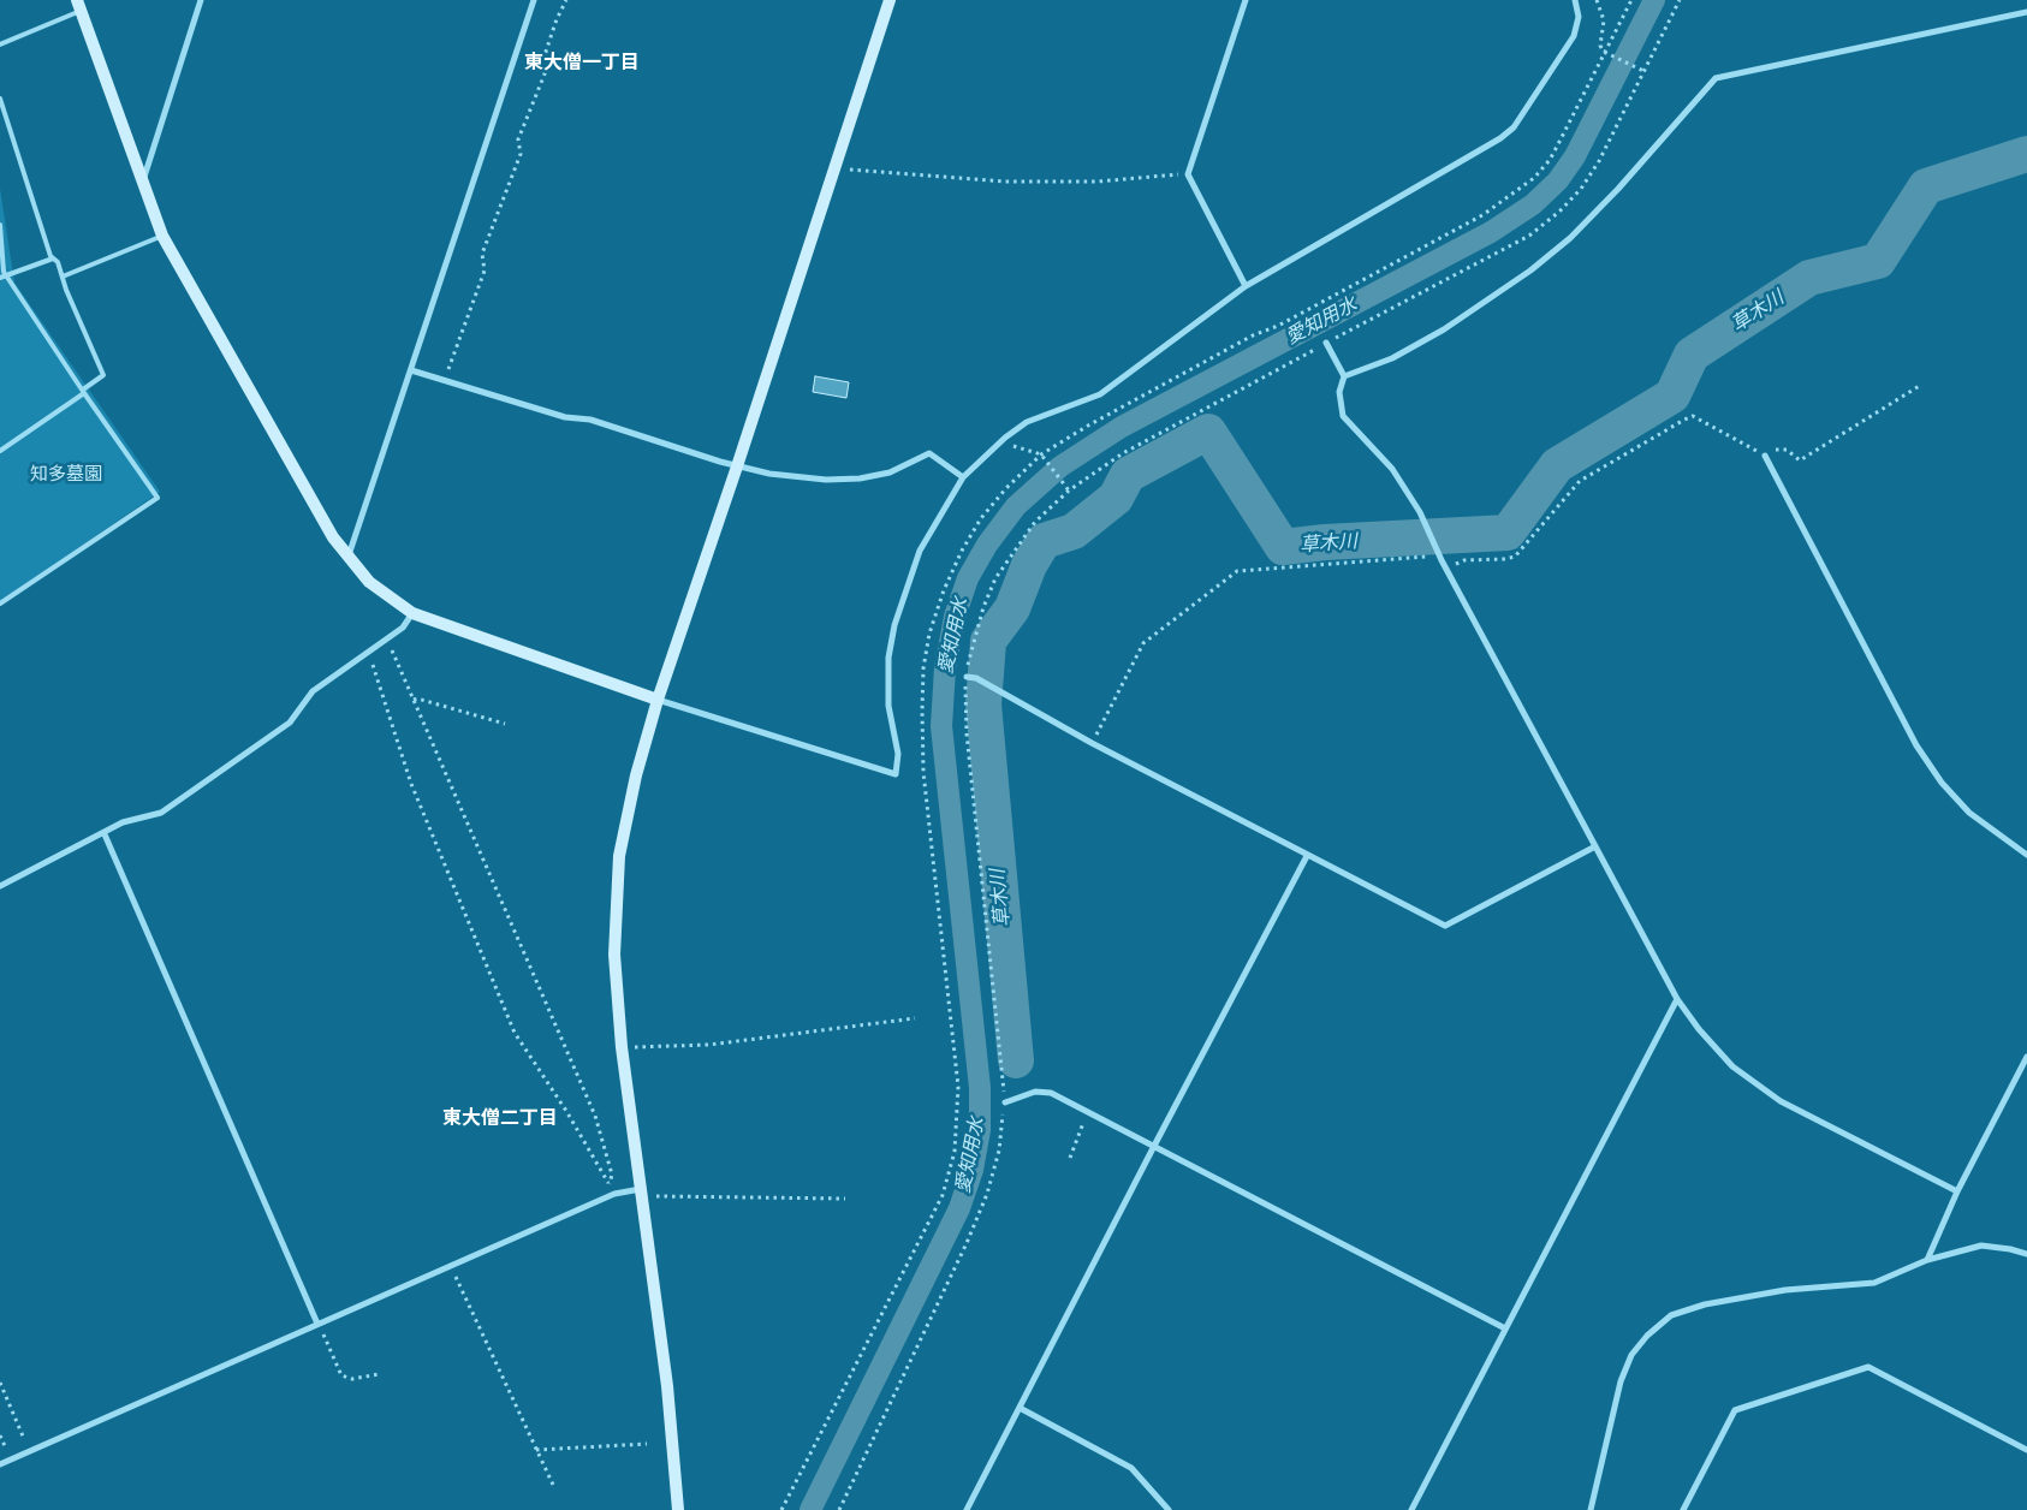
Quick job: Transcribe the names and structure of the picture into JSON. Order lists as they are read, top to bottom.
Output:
{
  "districts": ["東大僧一丁目", "東大僧二丁目"],
  "water": ["草木川", "愛知用水"],
  "parks": ["知多墓園"]
}
